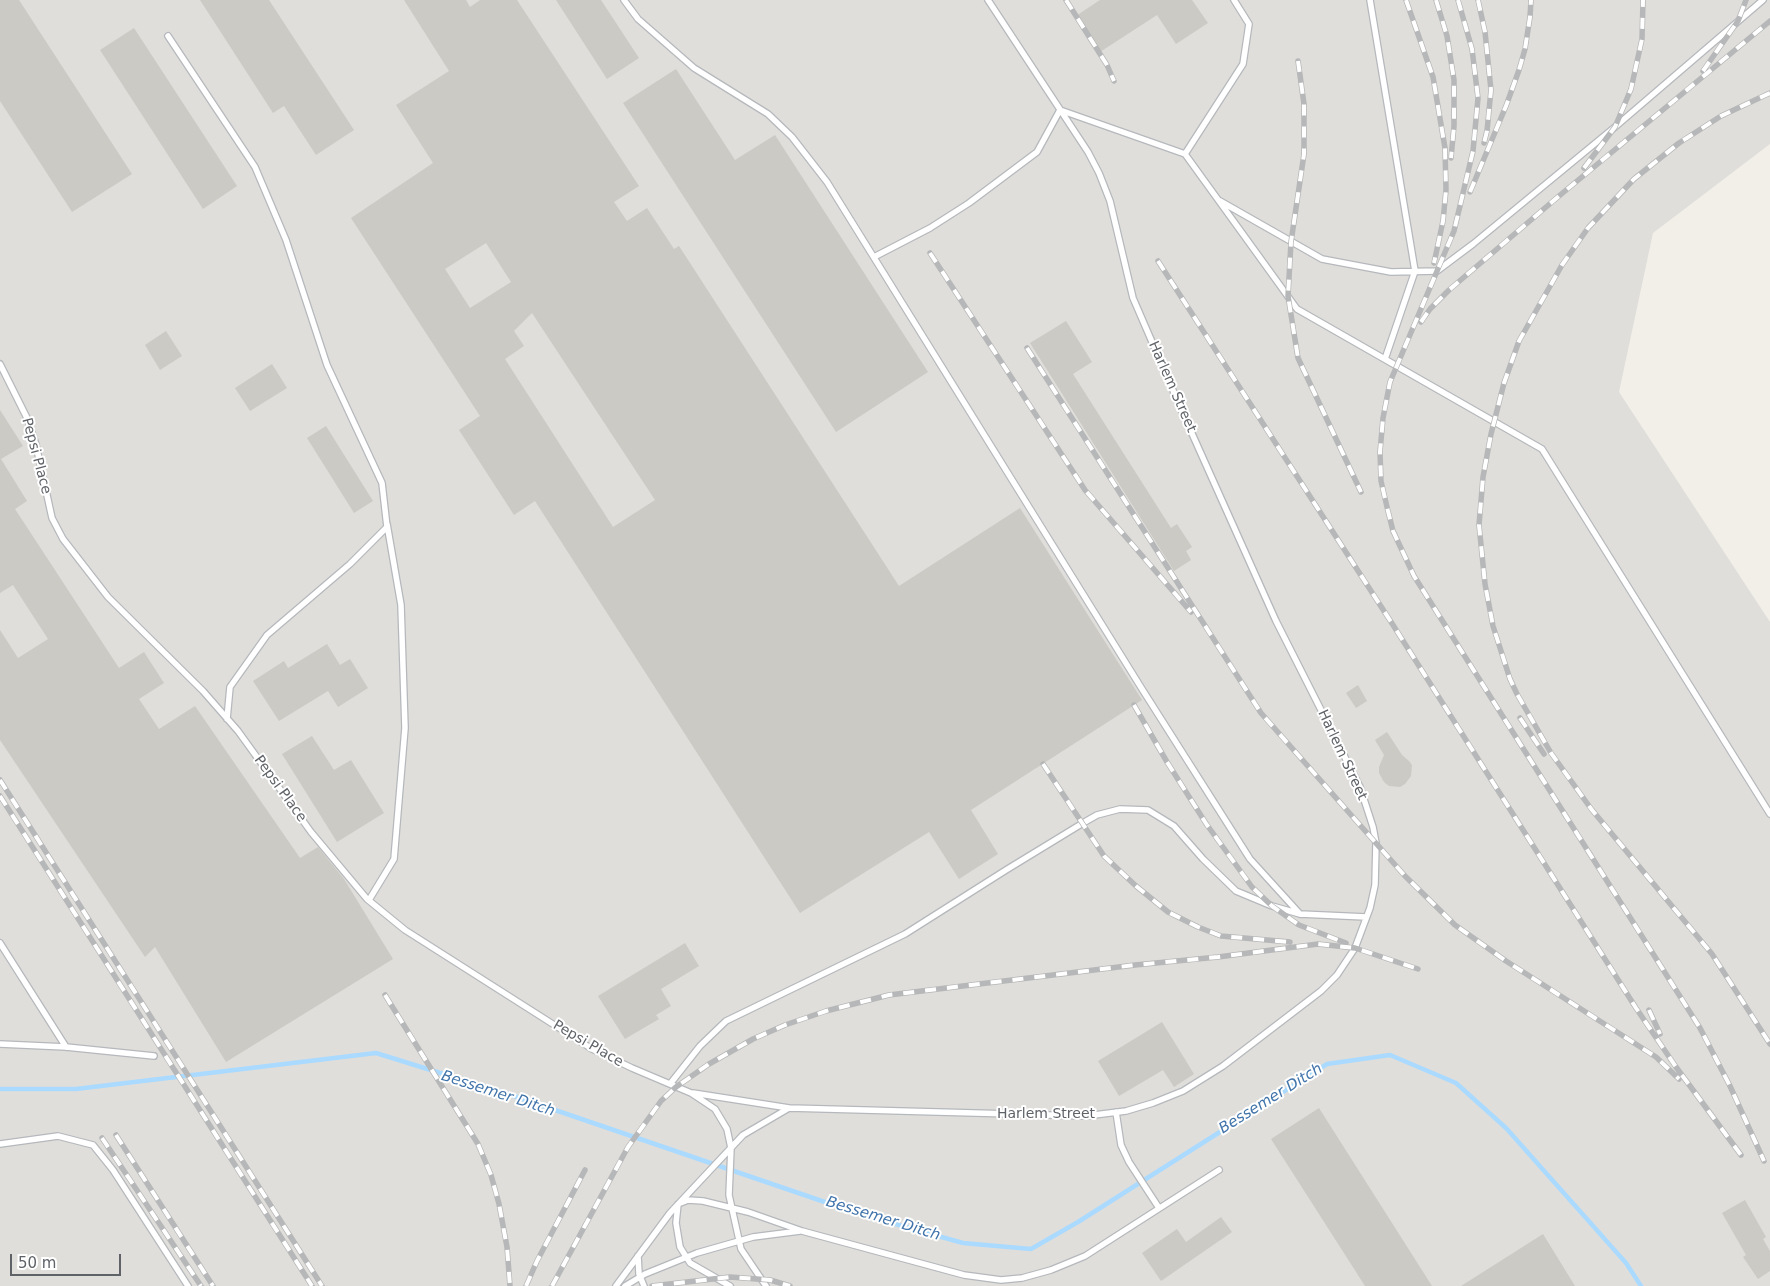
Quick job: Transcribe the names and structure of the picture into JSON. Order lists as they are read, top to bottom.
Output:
{
  "streets": {
    "lane": ["Harlem Street", "Pepsi Place"]
  },
  "crossings": [
    ["Harlem Street", "Pepsi Place"]
  ],
  "water": ["Bessemer Ditch"],
  "scale_bar": "50 m"
}
